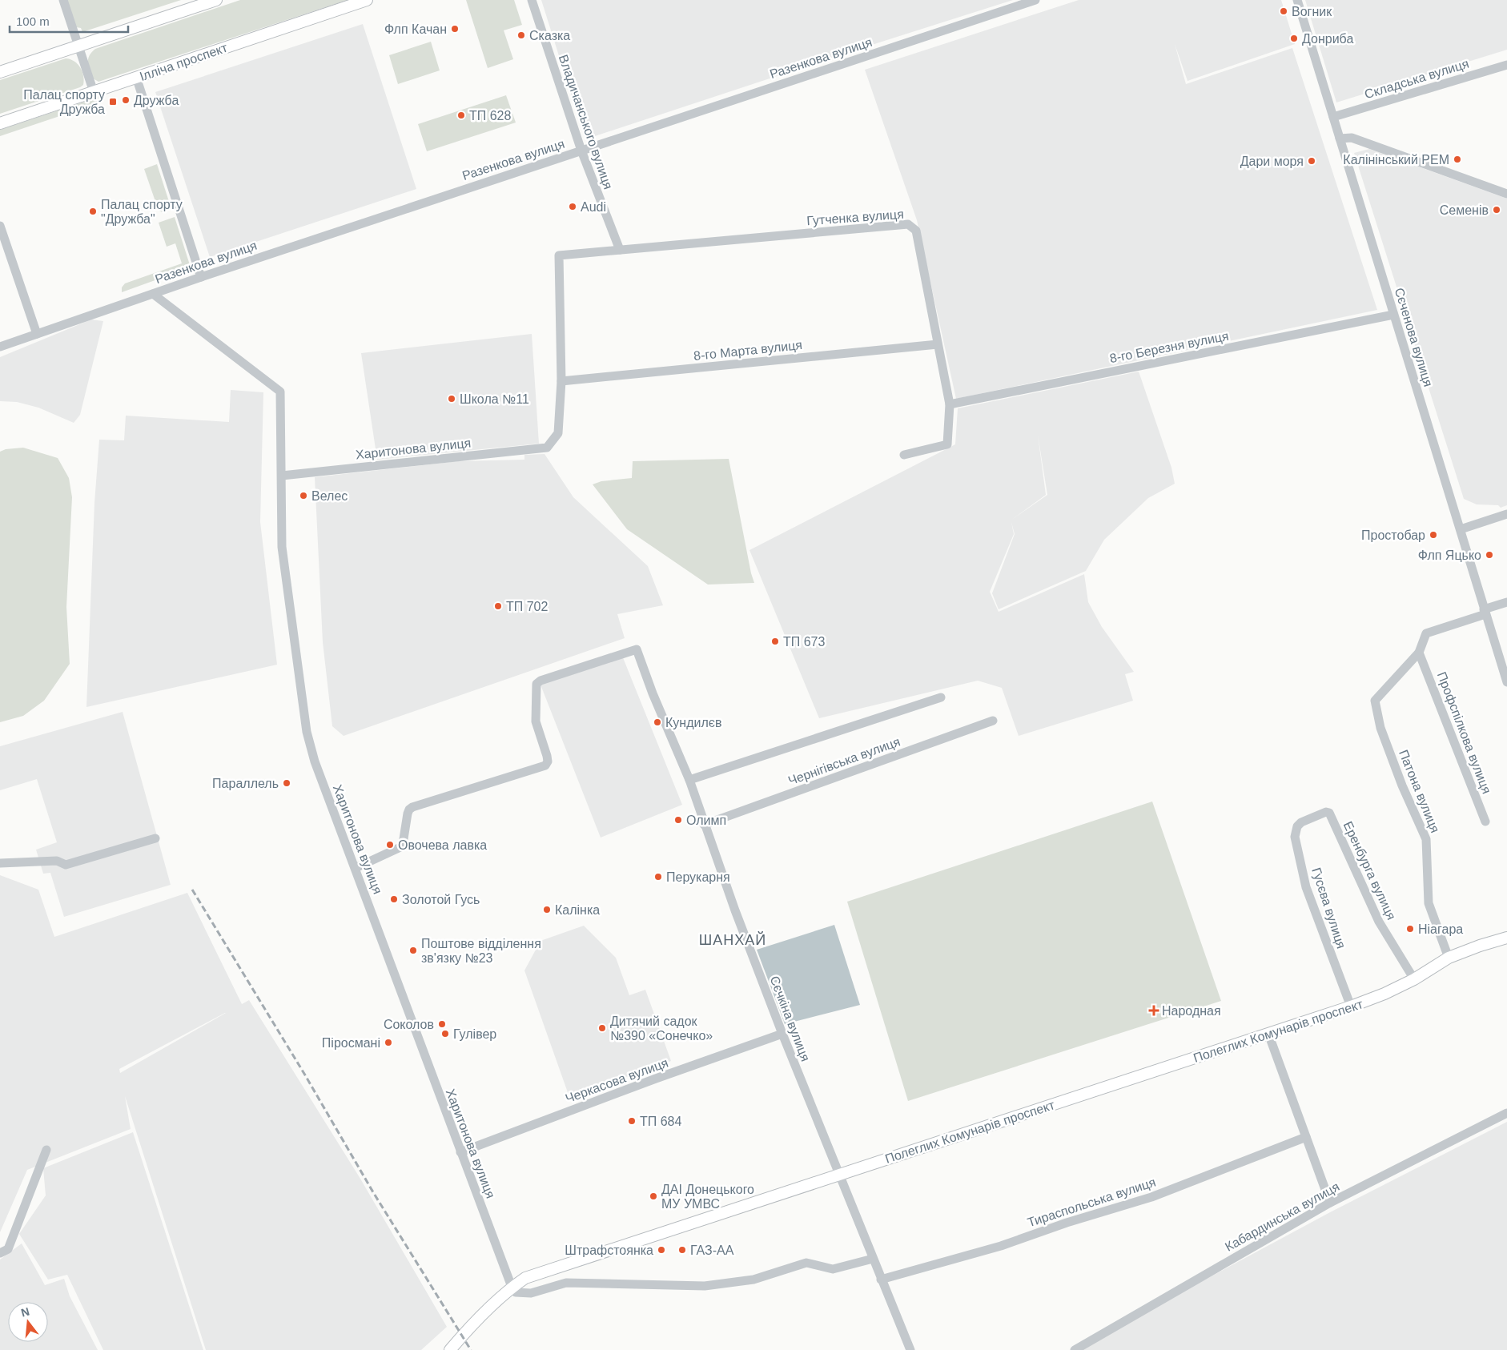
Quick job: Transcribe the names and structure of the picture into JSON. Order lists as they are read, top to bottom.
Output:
{
  "streets": {
    "main road": ["Ілліча проспект", "Полеглих Комунарів проспект"],
    "street": [
      "Разенкова вулиця",
      "Складська вулиця",
      "Владичанського вулиця",
      "Гутченка вулиця",
      "Сєченова вулиця",
      "8-го Березня вулиця",
      "8-го Марта вулиця",
      "Харитонова вулиця",
      "Профспілкова вулиця",
      "Чернігівська вулиця",
      "Патона вулиця",
      "Еренбурга вулиця",
      "Гусєва вулиця",
      "Сєчкіна вулиця",
      "Черкасова вулиця",
      "Тираспольська вулиця",
      "Кабардинська вулиця"
    ]
  },
  "crossings": [
    ["Разенкова вулиця", "Владичанського вулиця"],
    ["Разенкова вулиця", "Харитонова вулиця"],
    ["Складська вулиця", "Сєченова вулиця"],
    ["Владичанського вулиця", "Гутченка вулиця"],
    ["Гутченка вулиця", "8-го Березня вулиця"],
    ["Гутченка вулиця", "8-го Марта вулиця"],
    ["Гутченка вулиця", "Харитонова вулиця"],
    ["Сєченова вулиця", "8-го Березня вулиця"],
    ["8-го Марта вулиця", "Харитонова вулиця"],
    ["Харитонова вулиця", "Сєчкіна вулиця"],
    ["Харитонова вулиця", "Полеглих Комунарів проспект"],
    ["Харитонова вулиця", "Черкасова вулиця"],
    ["Профспілкова вулиця", "Патона вулиця"],
    ["Чернігівська вулиця", "Сєчкіна вулиця"],
    ["Патона вулиця", "Полеглих Комунарів проспект"],
    ["Еренбурга вулиця", "Гусєва вулиця"],
    ["Еренбурга вулиця", "Полеглих Комунарів проспект"],
    ["Гусєва вулиця", "Полеглих Комунарів проспект"],
    ["Сєчкіна вулиця", "Полеглих Комунарів проспект"],
    ["Сєчкіна вулиця", "Черкасова вулиця"],
    ["Сєчкіна вулиця", "Тираспольська вулиця"]
  ],
  "districts": ["ШАНХАЙ"],
  "places": {
    "other": [
      "Вогник",
      "Флп Качан",
      "Сказка",
      "Донриба",
      "Дружба",
      "ТП 628",
      "Калінінський РЕМ",
      "Дари моря",
      "Audi",
      "Семенів",
      "Палац спорту \"Дружба\"",
      "Школа №11",
      "Велес",
      "Простобар",
      "Флп Яцько",
      "ТП 702",
      "ТП 673",
      "Кундилєв",
      "Параллель",
      "Олимп",
      "Овочева лавка",
      "Перукарня",
      "Золотой Гусь",
      "Калінка",
      "Ніагара",
      "Поштове відділення зв'язку №23",
      "Соколов",
      "Дитячий садок №390 «Сонечко»",
      "Гулівер",
      "Піросмані",
      "ТП 684",
      "ДАІ Донецького МУ УМВС",
      "Штрафстоянка",
      "ГАЗ-АА"
    ],
    "transit": ["Палац спорту Дружба"],
    "health": ["Народная"]
  },
  "scale_bar": "100 m",
  "north": "top"
}
